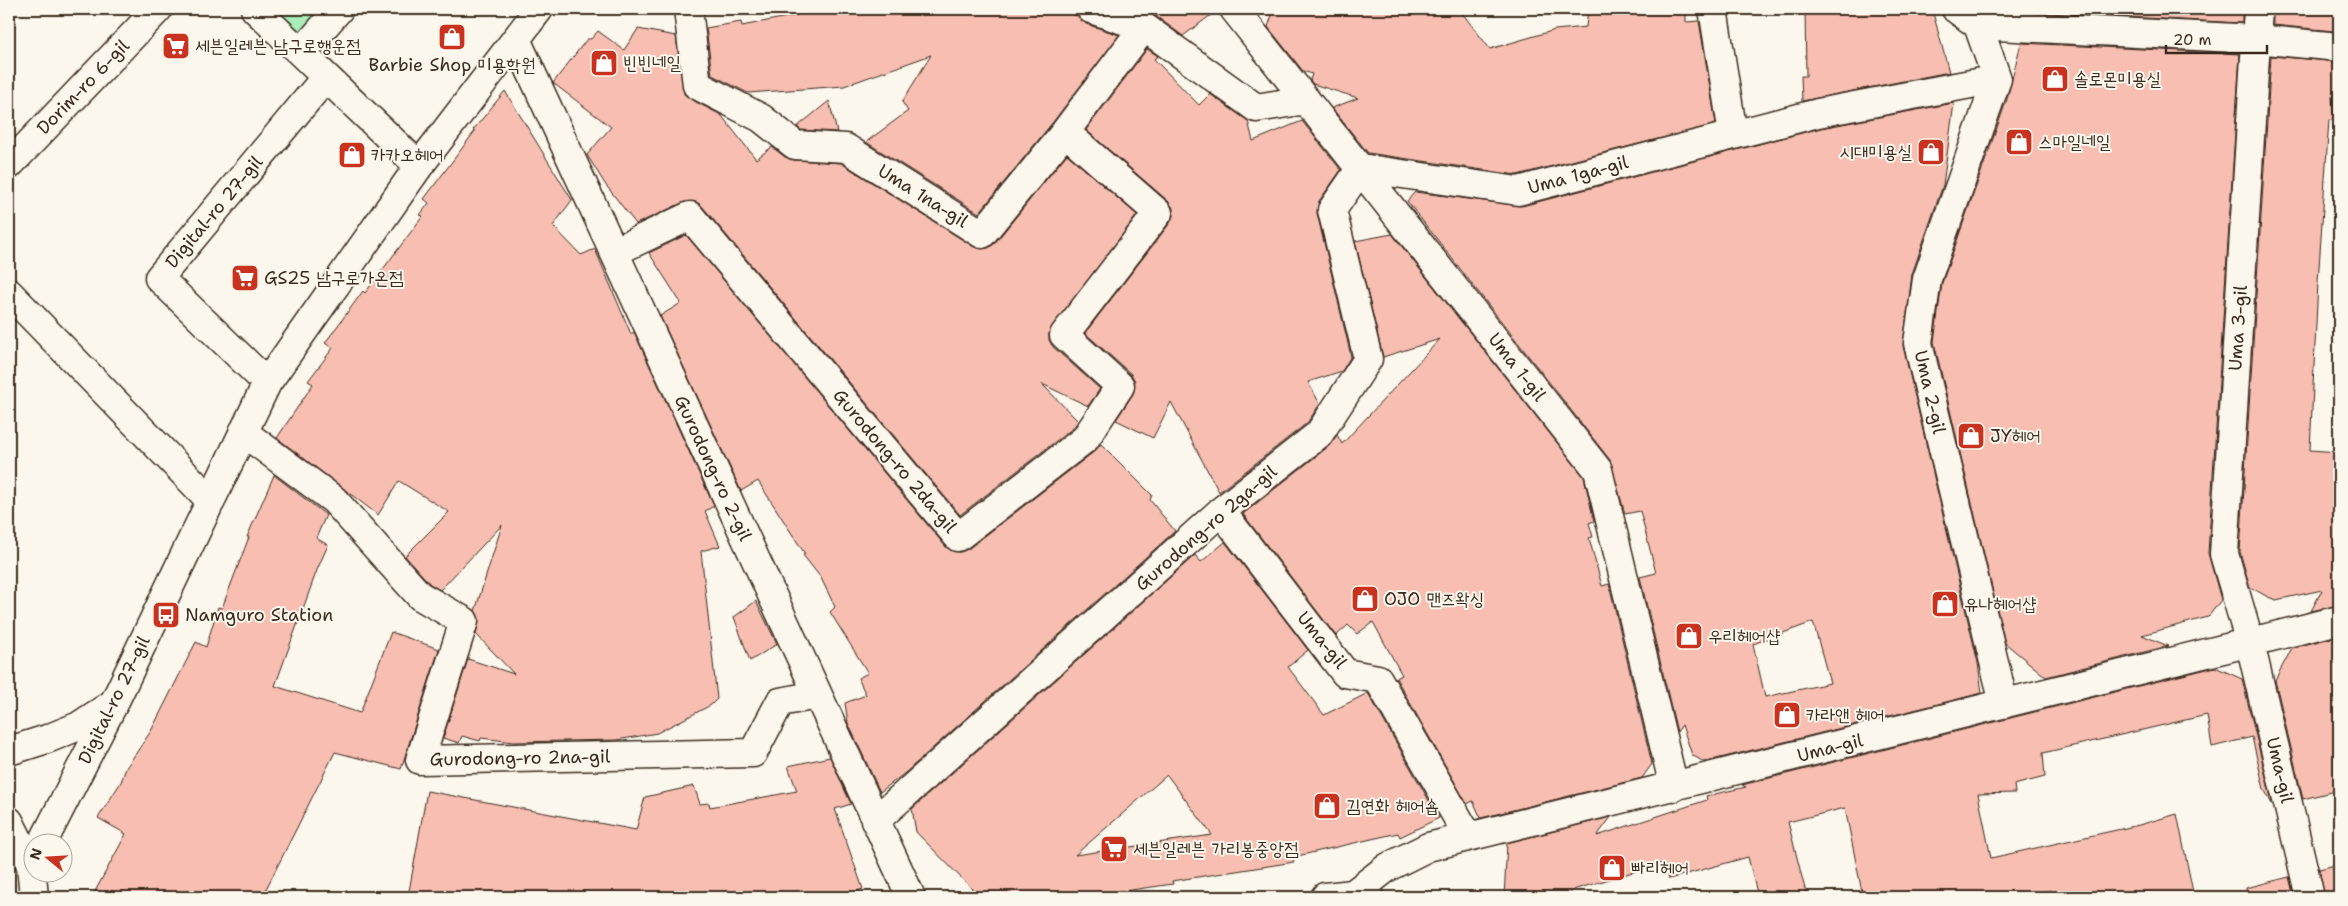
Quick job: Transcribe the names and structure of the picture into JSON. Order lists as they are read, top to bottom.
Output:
{
  "streets": {
    "street": [
      "Dorim-ro 6-gil",
      "Uma 1ga-gil",
      "Uma 1na-gil",
      "Digital-ro 27-gil",
      "Uma 3-gil",
      "Uma 1-gil",
      "Uma 2-gil",
      "Gurodong-ro 2da-gil",
      "Gurodong-ro 2-gil",
      "Gurodong-ro 2ga-gil",
      "Uma-gil",
      "Gurodong-ro 2na-gil"
    ]
  },
  "crossings": [
    ["Uma 1ga-gil", "Uma 1-gil"],
    ["Uma 1ga-gil", "Uma 2-gil"],
    ["Uma 1ga-gil", "Gurodong-ro 2ga-gil"],
    ["Uma 1na-gil", "Gurodong-ro 2da-gil"],
    ["Digital-ro 27-gil", "Gurodong-ro 2-gil"],
    ["Digital-ro 27-gil", "Gurodong-ro 2na-gil"],
    ["Uma 3-gil", "Uma-gil"],
    ["Uma 1-gil", "Gurodong-ro 2ga-gil"],
    ["Uma 1-gil", "Uma-gil"],
    ["Uma 2-gil", "Uma-gil"],
    ["Gurodong-ro 2da-gil", "Gurodong-ro 2-gil"],
    ["Gurodong-ro 2-gil", "Gurodong-ro 2ga-gil"],
    ["Gurodong-ro 2-gil", "Gurodong-ro 2na-gil"],
    ["Gurodong-ro 2ga-gil", "Uma-gil"]
  ],
  "places": {
    "shop": [
      "Barbie Shop 미용학원",
      "빈빈네일",
      "솔로몬미용실",
      "스마일네일",
      "시대미용실",
      "카카오헤어",
      "JY헤어",
      "OJO 맨즈왁싱",
      "유나헤어샵",
      "우리헤어샵",
      "카라앤 헤어",
      "김연화 헤어숍",
      "빠리헤어"
    ],
    "supermarket": ["세븐일레븐 남구로행운점", "GS25 남구로가온점", "세븐일레븐 가리봉중앙점"],
    "bus stop": ["Namguro Station"]
  },
  "scale_bar": "20 m",
  "north": "left"
}
